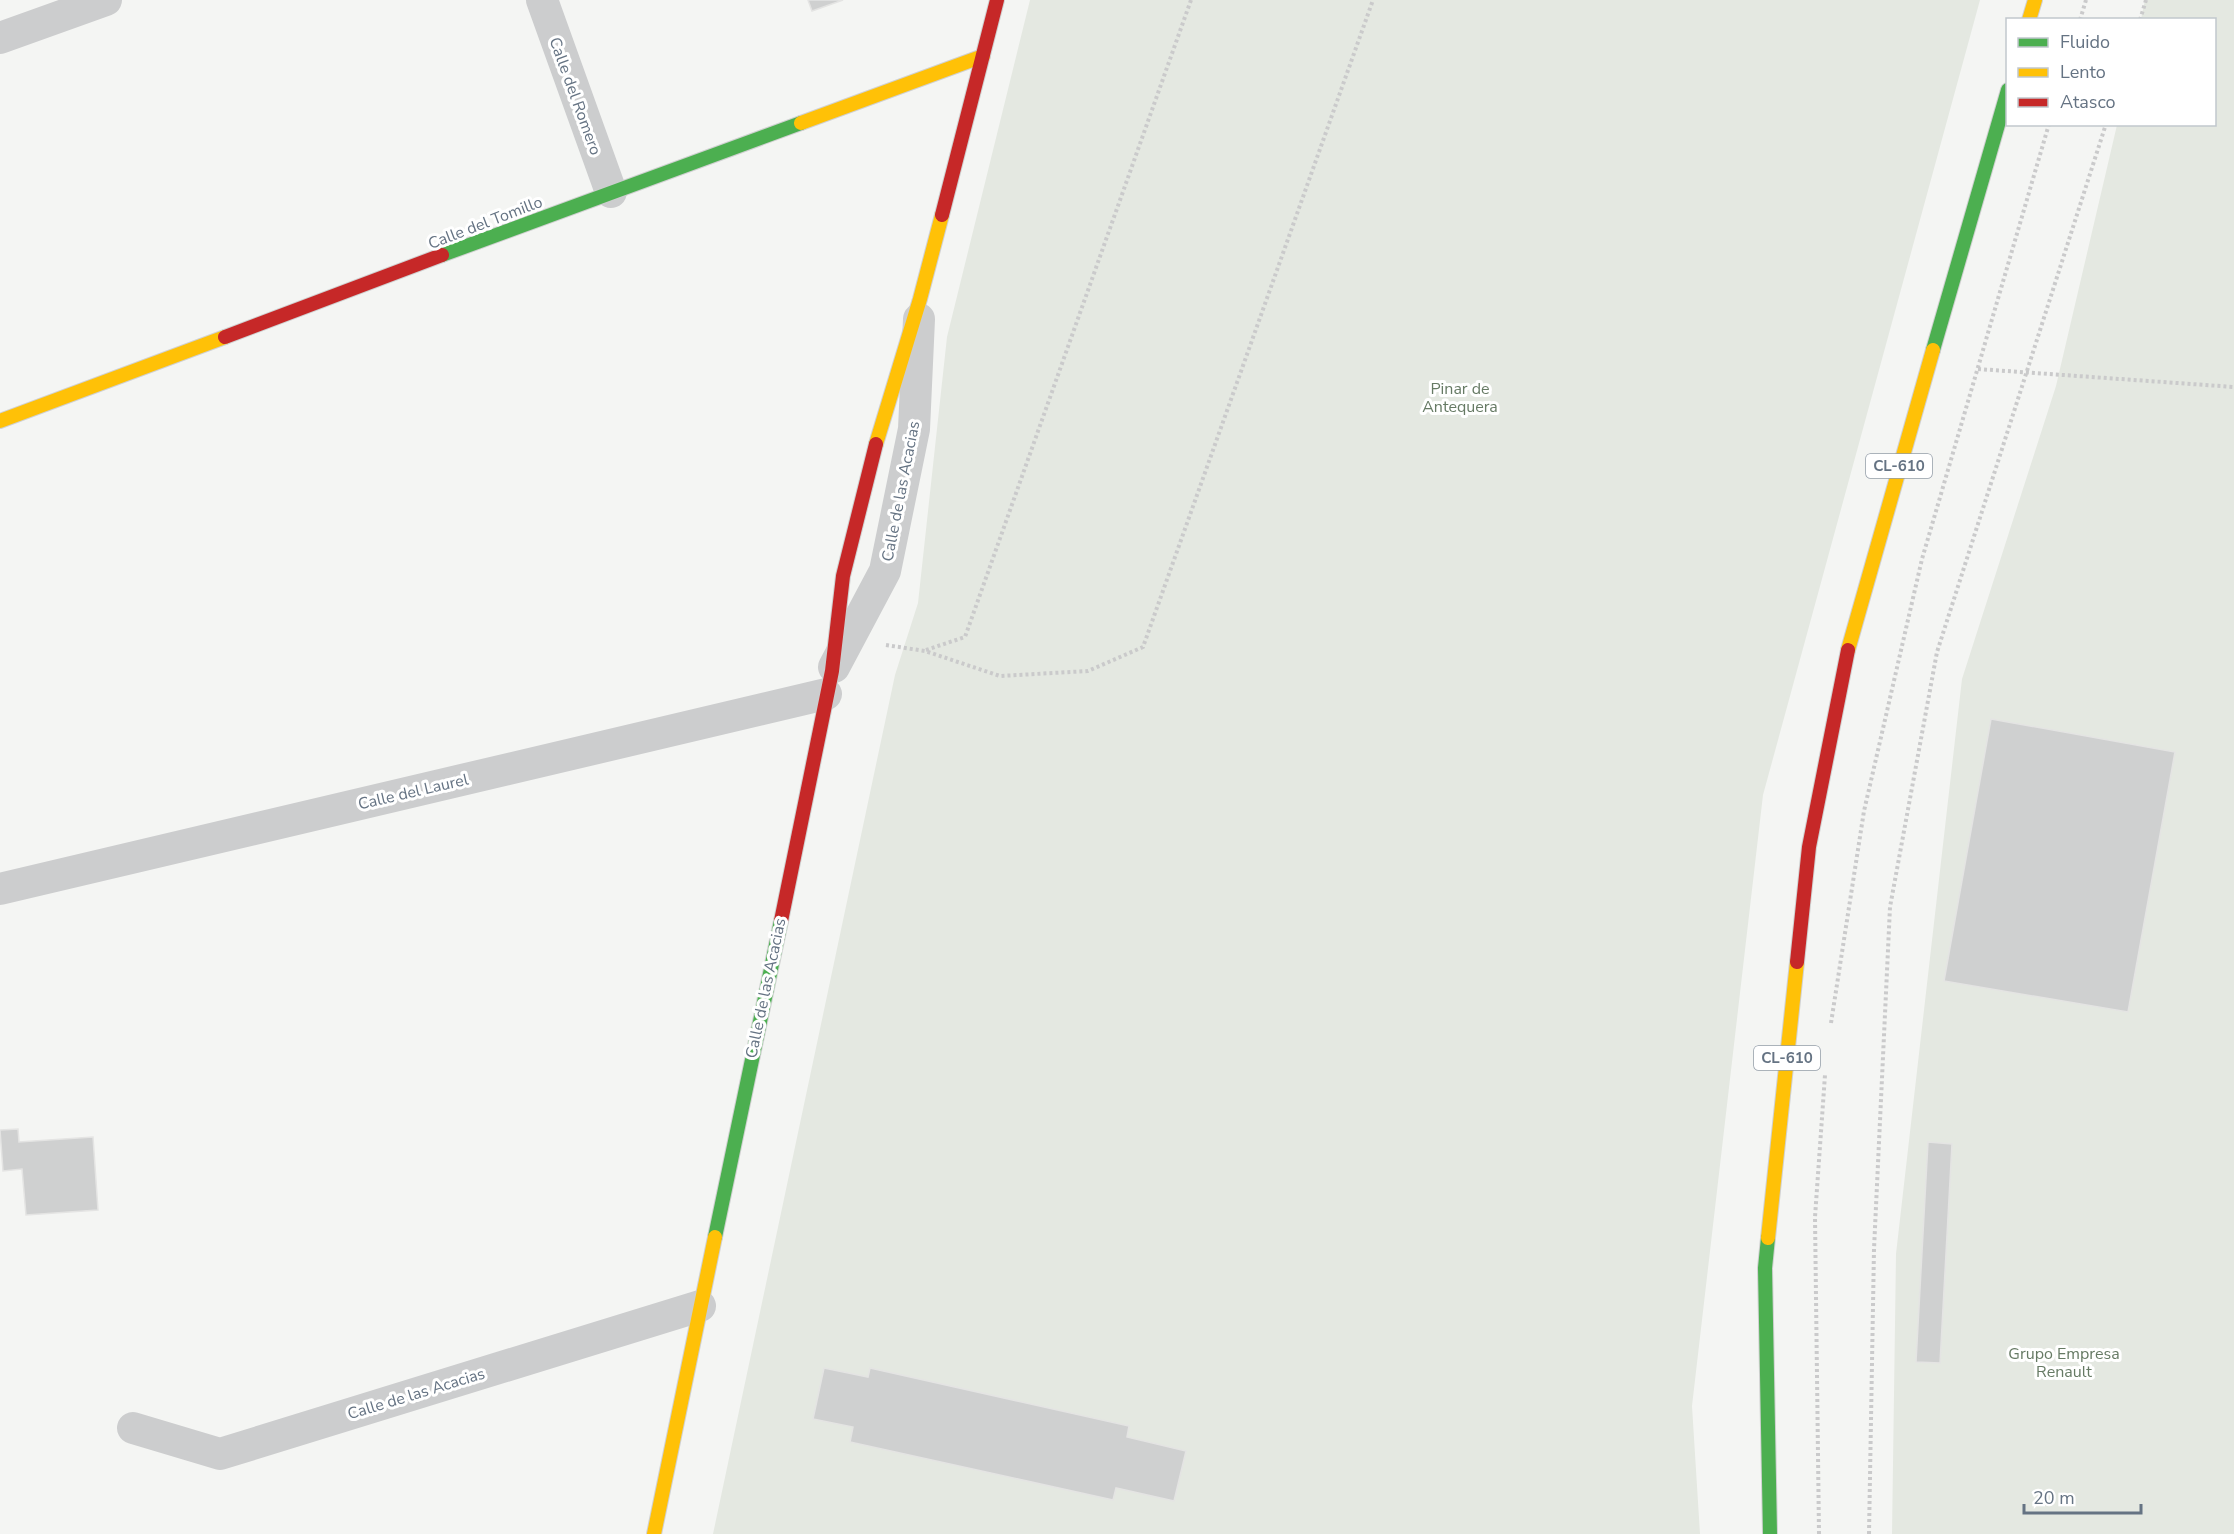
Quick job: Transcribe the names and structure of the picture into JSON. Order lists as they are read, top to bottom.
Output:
{
  "streets": {
    "street": [
      "Calle del Romero",
      "Calle del Tomillo",
      "CL-610",
      "Calle de las Acacias",
      "Calle del Laurel"
    ]
  },
  "crossings": [
    ["Calle del Romero", "Calle del Tomillo"],
    ["Calle del Tomillo", "Calle de las Acacias"],
    ["Calle de las Acacias", "Calle del Laurel"]
  ],
  "parks": ["Pinar de Antequera", "Grupo Empresa Renault"],
  "legend": ["Fluido", "Lento", "Atasco"],
  "scale_bar": "20 m"
}
